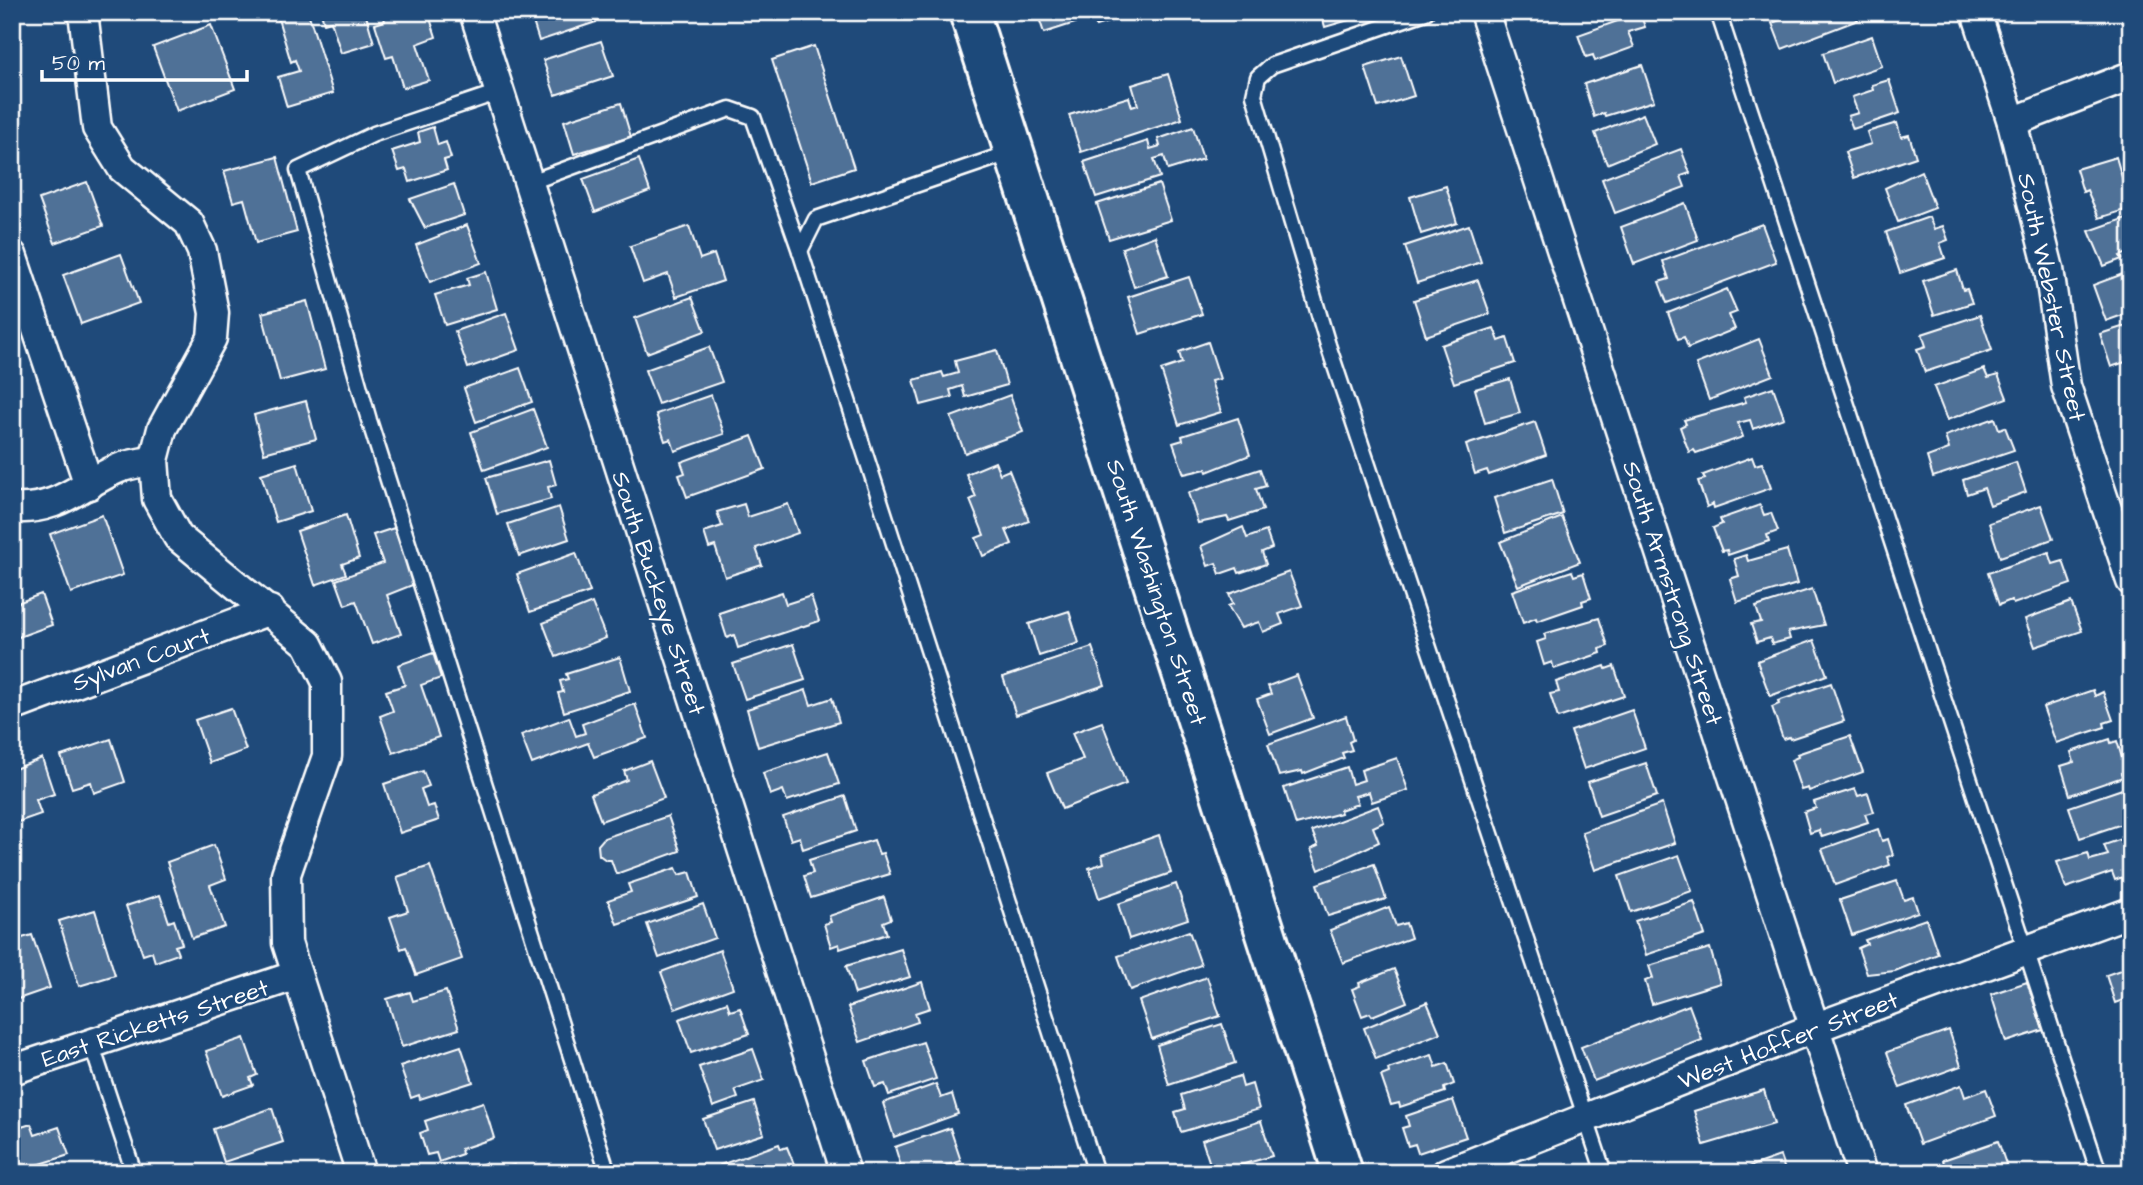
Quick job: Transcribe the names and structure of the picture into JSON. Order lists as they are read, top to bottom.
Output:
{
  "streets": {
    "main road": ["South Washington Street"],
    "street": [
      "South Webster Street",
      "South Buckeye Street",
      "South Armstrong Street",
      "Sylvan Court",
      "East Ricketts Street",
      "West Hoffer Street"
    ]
  },
  "crossings": [
    ["South Armstrong Street", "West Hoffer Street"]
  ],
  "scale_bar": "50 m"
}
